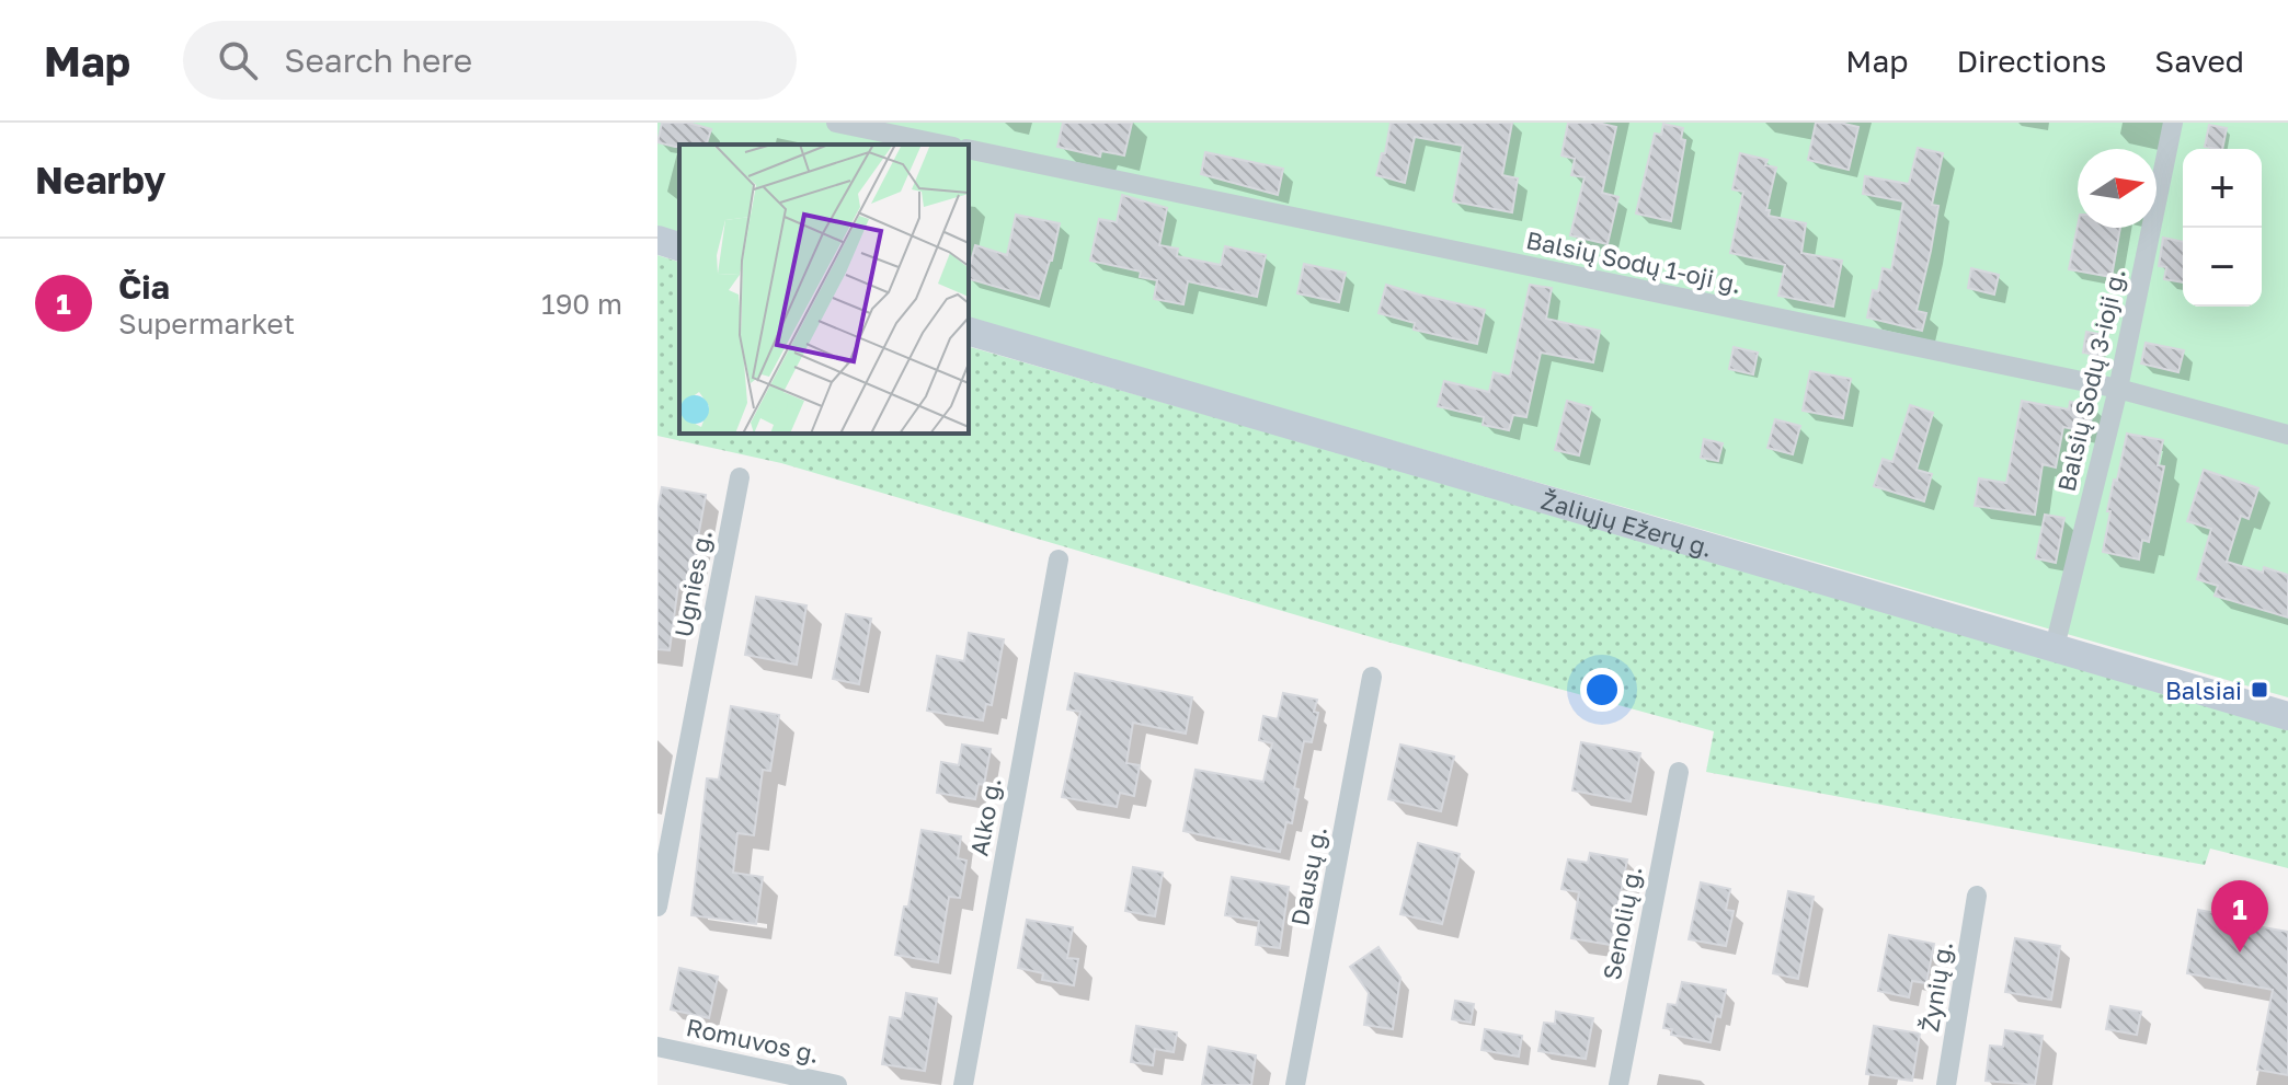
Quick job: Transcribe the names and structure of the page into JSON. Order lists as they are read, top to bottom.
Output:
{
  "streets": {
    "main road": ["Žaliųjų Ežerų g."],
    "street": [
      "Balsių Sodų 1-oji g.",
      "Balsių Sodų 3-ioji g.",
      "Ugnies g.",
      "Alko g.",
      "Dausų g.",
      "Senolių g.",
      "Žynių g.",
      "Romuvos g."
    ]
  },
  "crossings": [
    ["Balsių Sodų 1-oji g.", "Balsių Sodų 3-ioji g."],
    ["Balsių Sodų 3-ioji g.", "Žaliųjų Ežerų g."]
  ],
  "places": {
    "transit": ["Balsiai"]
  },
  "north": "right",
  "page": {
    "header": "Map",
    "search": "Search here",
    "nav": ["Map", "Directions", "Saved"],
    "heading": "Nearby",
    "map_buttons": ["+", "−"],
    "list": [
      {
        "mark": "1",
        "name": "Čia",
        "note": "Supermarket",
        "value": "190 m"
      }
    ],
    "pins": "1"
  }
}
